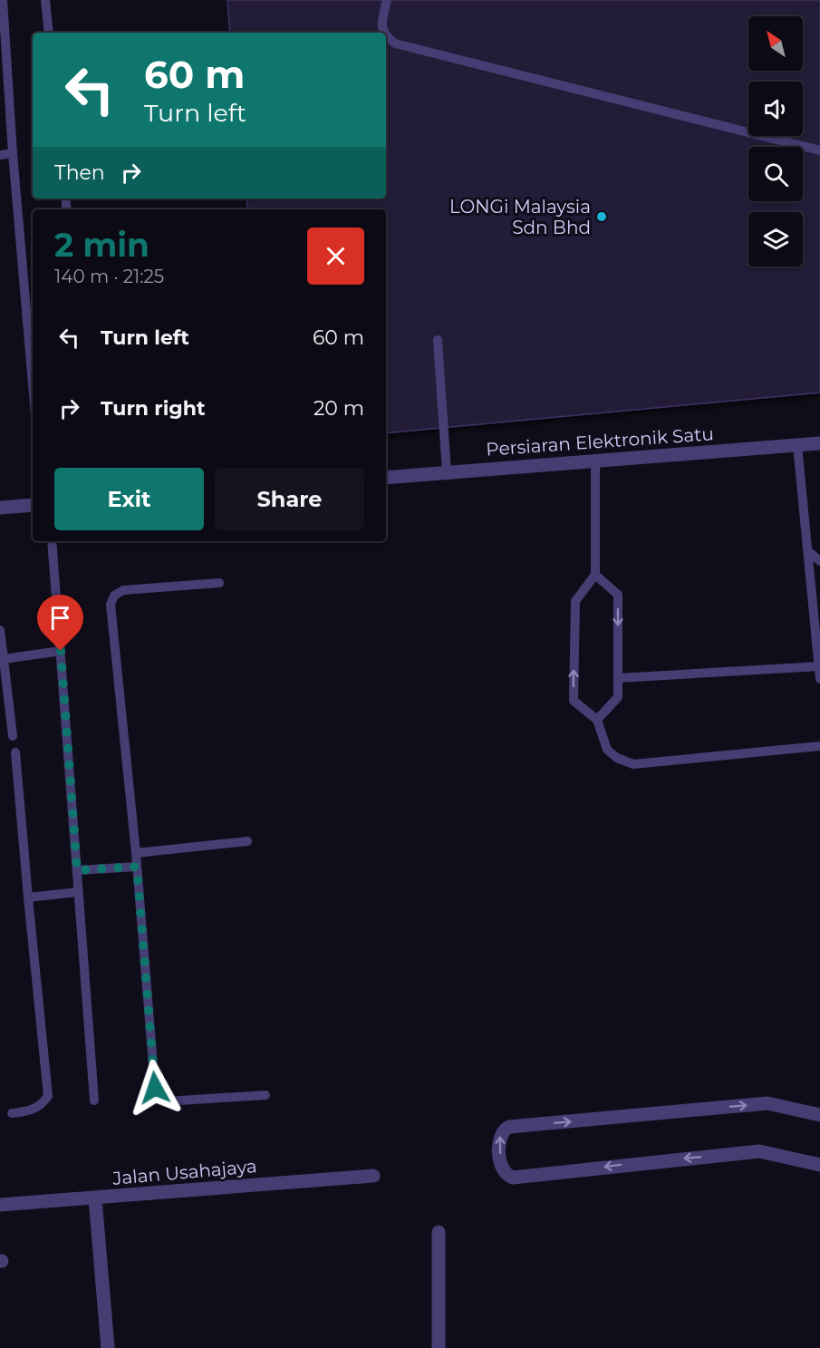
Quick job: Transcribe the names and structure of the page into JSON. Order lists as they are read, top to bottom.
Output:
{
  "streets": {
    "street": ["Persiaran Elektronik Satu", "Jalan Usahajaya"]
  },
  "places": ["LONGi Malaysia Sdn Bhd"],
  "north": "top left",
  "page": {
    "turn": ["60 m", "Turn left"],
    "then": "Then",
    "heading": ["2 min", "140 m · 21:25"],
    "list": [
      {
        "name": "Turn left",
        "value": "60 m"
      },
      {
        "name": "Turn right",
        "value": "20 m"
      }
    ],
    "buttons": ["Exit", "Share"]
  }
}
